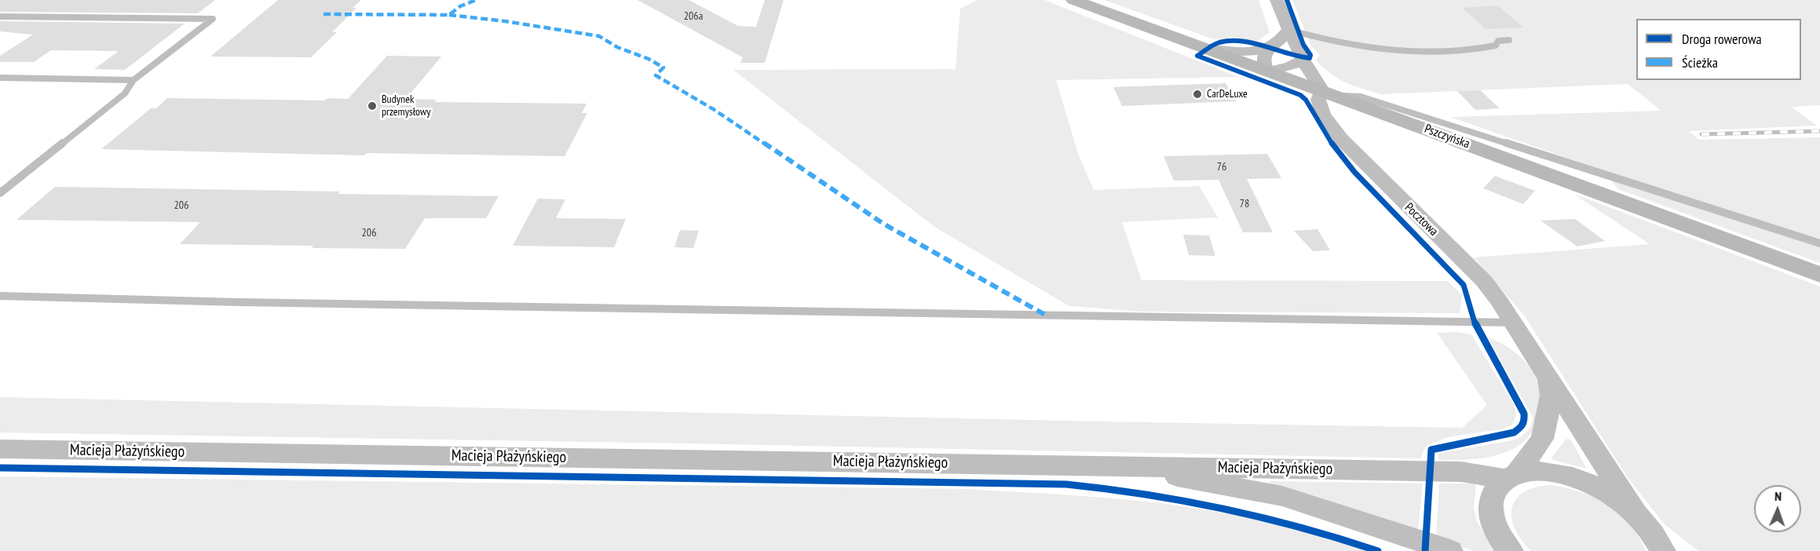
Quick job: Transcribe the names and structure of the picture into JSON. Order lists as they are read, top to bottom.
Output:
{
  "streets": {
    "main road": ["Pszczyńska"],
    "street": ["Pocztowa", "Macieja Płażyńskiego"]
  },
  "crossings": [
    ["Pszczyńska", "Pocztowa"],
    ["Pocztowa", "Macieja Płażyńskiego"]
  ],
  "places": ["CarDeLuxe", "Budynek przemysłowy"],
  "house_numbers": [
    "206a",
    "76",
    "78",
    "206",
    "206"
  ],
  "legend": ["Droga rowerowa", "Ścieżka"],
  "north": "top"
}
